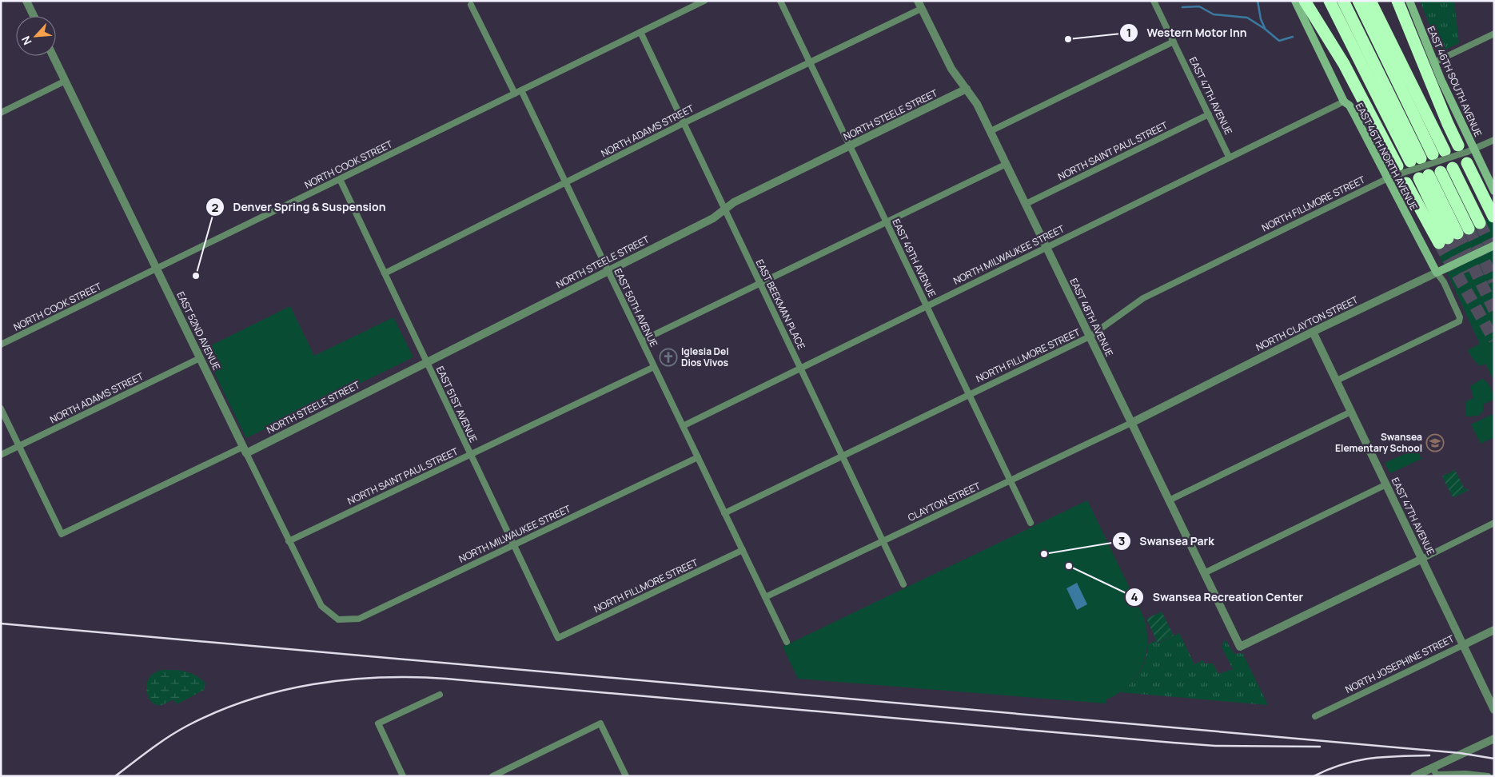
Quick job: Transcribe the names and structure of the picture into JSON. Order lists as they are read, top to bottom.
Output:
{
  "streets": {
    "main road": ["EAST 46TH SOUTH AVENUE", "EAST 46TH NORTH AVENUE", "NORTH CLAYTON STREET"],
    "street": [
      "EAST 47TH AVENUE",
      "NORTH STEELE STREET",
      "NORTH ADAMS STREET",
      "NORTH SAINT PAUL STREET",
      "NORTH COOK STREET",
      "NORTH FILLMORE STREET",
      "NORTH MILWAUKEE STREET",
      "EAST 49TH AVENUE",
      "EAST BEEKMAN PLACE",
      "EAST 50TH AVENUE",
      "EAST 48TH AVENUE",
      "EAST 52ND AVENUE",
      "EAST 51ST AVENUE",
      "CLAYTON STREET",
      "NORTH JOSEPHINE STREET"
    ]
  },
  "crossings": [
    ["EAST 46TH SOUTH AVENUE", "NORTH FILLMORE STREET"],
    ["EAST 47TH AVENUE", "NORTH SAINT PAUL STREET"],
    ["EAST 47TH AVENUE", "EAST 46TH NORTH AVENUE"],
    ["EAST 47TH AVENUE", "NORTH MILWAUKEE STREET"],
    ["EAST 47TH AVENUE", "EAST 48TH AVENUE"],
    ["EAST 47TH AVENUE", "NORTH CLAYTON STREET"],
    ["EAST 47TH AVENUE", "NORTH JOSEPHINE STREET"],
    ["NORTH STEELE STREET", "NORTH ADAMS STREET"],
    ["NORTH STEELE STREET", "EAST 49TH AVENUE"],
    ["NORTH STEELE STREET", "EAST BEEKMAN PLACE"],
    ["NORTH STEELE STREET", "EAST 50TH AVENUE"],
    ["NORTH STEELE STREET", "EAST 48TH AVENUE"],
    ["NORTH STEELE STREET", "EAST 52ND AVENUE"],
    ["NORTH STEELE STREET", "EAST 51ST AVENUE"],
    ["NORTH ADAMS STREET", "EAST 49TH AVENUE"],
    ["NORTH ADAMS STREET", "EAST BEEKMAN PLACE"],
    ["NORTH ADAMS STREET", "EAST 50TH AVENUE"],
    ["NORTH ADAMS STREET", "EAST 48TH AVENUE"],
    ["NORTH ADAMS STREET", "EAST 52ND AVENUE"],
    ["NORTH ADAMS STREET", "EAST 51ST AVENUE"],
    ["NORTH SAINT PAUL STREET", "EAST 50TH AVENUE"],
    ["NORTH SAINT PAUL STREET", "EAST 48TH AVENUE"],
    ["NORTH SAINT PAUL STREET", "EAST 52ND AVENUE"],
    ["NORTH SAINT PAUL STREET", "EAST 51ST AVENUE"],
    ["EAST 46TH NORTH AVENUE", "NORTH FILLMORE STREET"],
    ["EAST 46TH NORTH AVENUE", "NORTH MILWAUKEE STREET"],
    ["EAST 46TH NORTH AVENUE", "NORTH CLAYTON STREET"],
    ["NORTH COOK STREET", "EAST BEEKMAN PLACE"],
    ["NORTH COOK STREET", "EAST 50TH AVENUE"],
    ["NORTH COOK STREET", "EAST 52ND AVENUE"],
    ["NORTH COOK STREET", "EAST 51ST AVENUE"],
    ["NORTH FILLMORE STREET", "EAST 49TH AVENUE"],
    ["NORTH FILLMORE STREET", "EAST BEEKMAN PLACE"],
    ["NORTH FILLMORE STREET", "EAST 50TH AVENUE"],
    ["NORTH FILLMORE STREET", "EAST 48TH AVENUE"],
    ["NORTH FILLMORE STREET", "EAST 51ST AVENUE"],
    ["NORTH MILWAUKEE STREET", "EAST 49TH AVENUE"],
    ["NORTH MILWAUKEE STREET", "EAST BEEKMAN PLACE"],
    ["NORTH MILWAUKEE STREET", "EAST 50TH AVENUE"],
    ["NORTH MILWAUKEE STREET", "EAST 48TH AVENUE"],
    ["NORTH MILWAUKEE STREET", "EAST 52ND AVENUE"],
    ["NORTH MILWAUKEE STREET", "EAST 51ST AVENUE"],
    ["EAST 49TH AVENUE", "CLAYTON STREET"],
    ["EAST BEEKMAN PLACE", "CLAYTON STREET"],
    ["EAST 50TH AVENUE", "CLAYTON STREET"],
    ["EAST 48TH AVENUE", "NORTH CLAYTON STREET"],
    ["EAST 48TH AVENUE", "CLAYTON STREET"],
    ["NORTH CLAYTON STREET", "CLAYTON STREET"]
  ],
  "places": {
    "other": [
      "Western Motor Inn",
      "Denver Spring & Suspension",
      "Swansea Park",
      "Swansea Recreation Center"
    ],
    "church": ["Iglesia Del Dios Vivos"],
    "school or university": ["Swansea Elementary School"]
  },
  "north": "bottom left"
}
